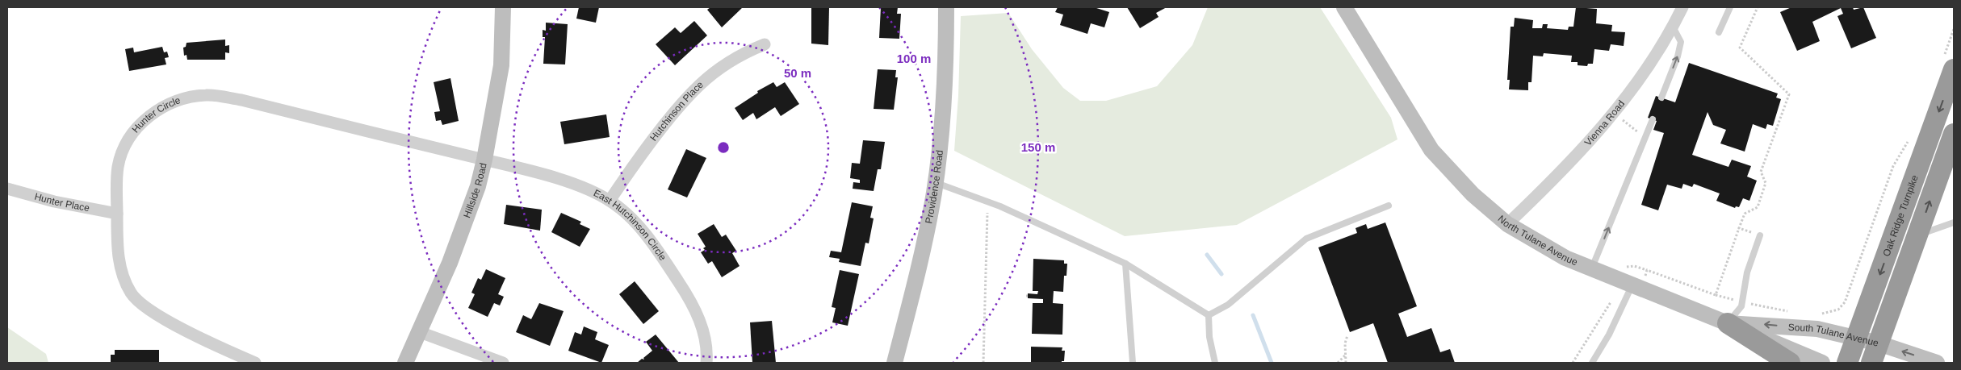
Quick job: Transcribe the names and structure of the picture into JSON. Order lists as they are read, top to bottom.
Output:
{
  "streets": {
    "highway": ["Oak Ridge Turnpike"],
    "street": [
      "Hutchinson Place",
      "Hunter Circle",
      "Vienna Road",
      "Providence Road",
      "Hillside Road",
      "Hunter Place",
      "East Hutchinson Circle",
      "North Tulane Avenue",
      "South Tulane Avenue"
    ]
  },
  "crossings": [
    ["Hutchinson Place", "East Hutchinson Circle"],
    ["Hunter Circle", "Hillside Road"],
    ["Hunter Circle", "Hunter Place"],
    ["Hunter Circle", "East Hutchinson Circle"],
    ["Vienna Road", "North Tulane Avenue"],
    ["Hillside Road", "East Hutchinson Circle"],
    ["Oak Ridge Turnpike", "South Tulane Avenue"],
    ["North Tulane Avenue", "South Tulane Avenue"]
  ],
  "one_way": ["South Tulane Avenue"],
  "rings": ["100 m", "50 m", "150 m"]
}
